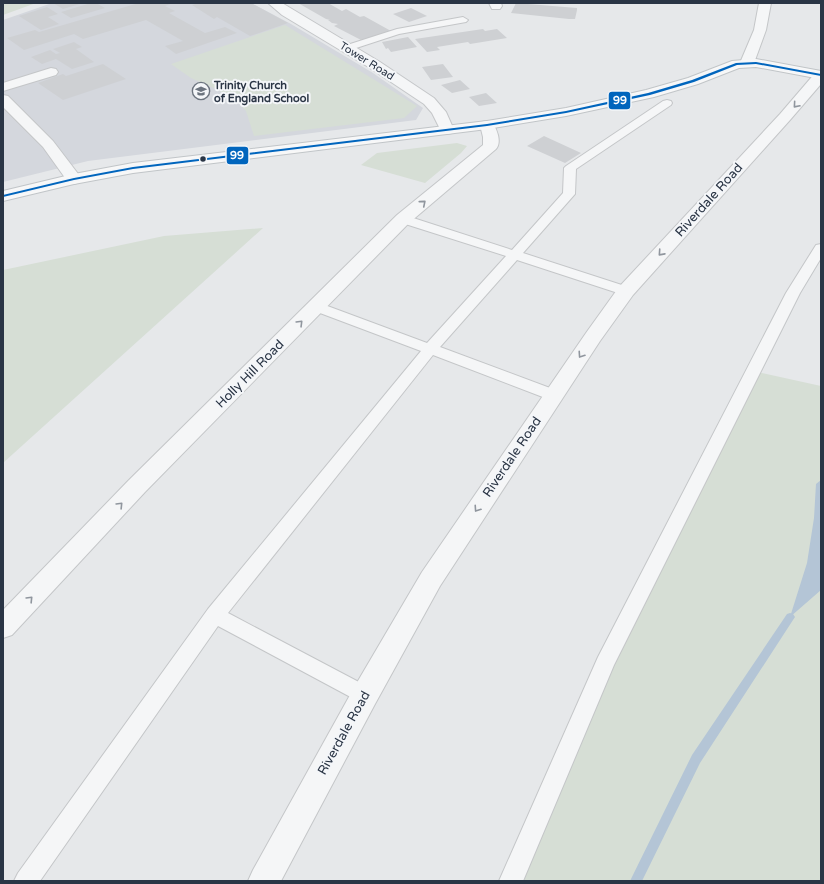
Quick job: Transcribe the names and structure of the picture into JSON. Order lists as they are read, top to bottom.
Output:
{
  "streets": {
    "street": ["Tower Road", "Riverdale Road", "Holly Hill Road"]
  },
  "one_way": ["Riverdale Road", "Holly Hill Road"],
  "places": {
    "school or university": ["Trinity Church of England School"]
  },
  "lines": ["transit line 99"]
}
